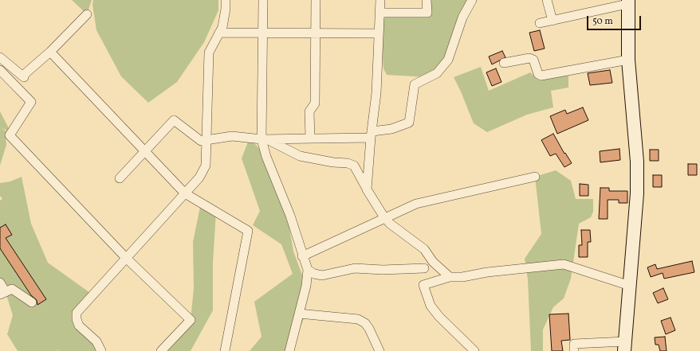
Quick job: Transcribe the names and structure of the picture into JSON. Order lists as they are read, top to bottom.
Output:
{
  "scale_bar": "50 m"
}
